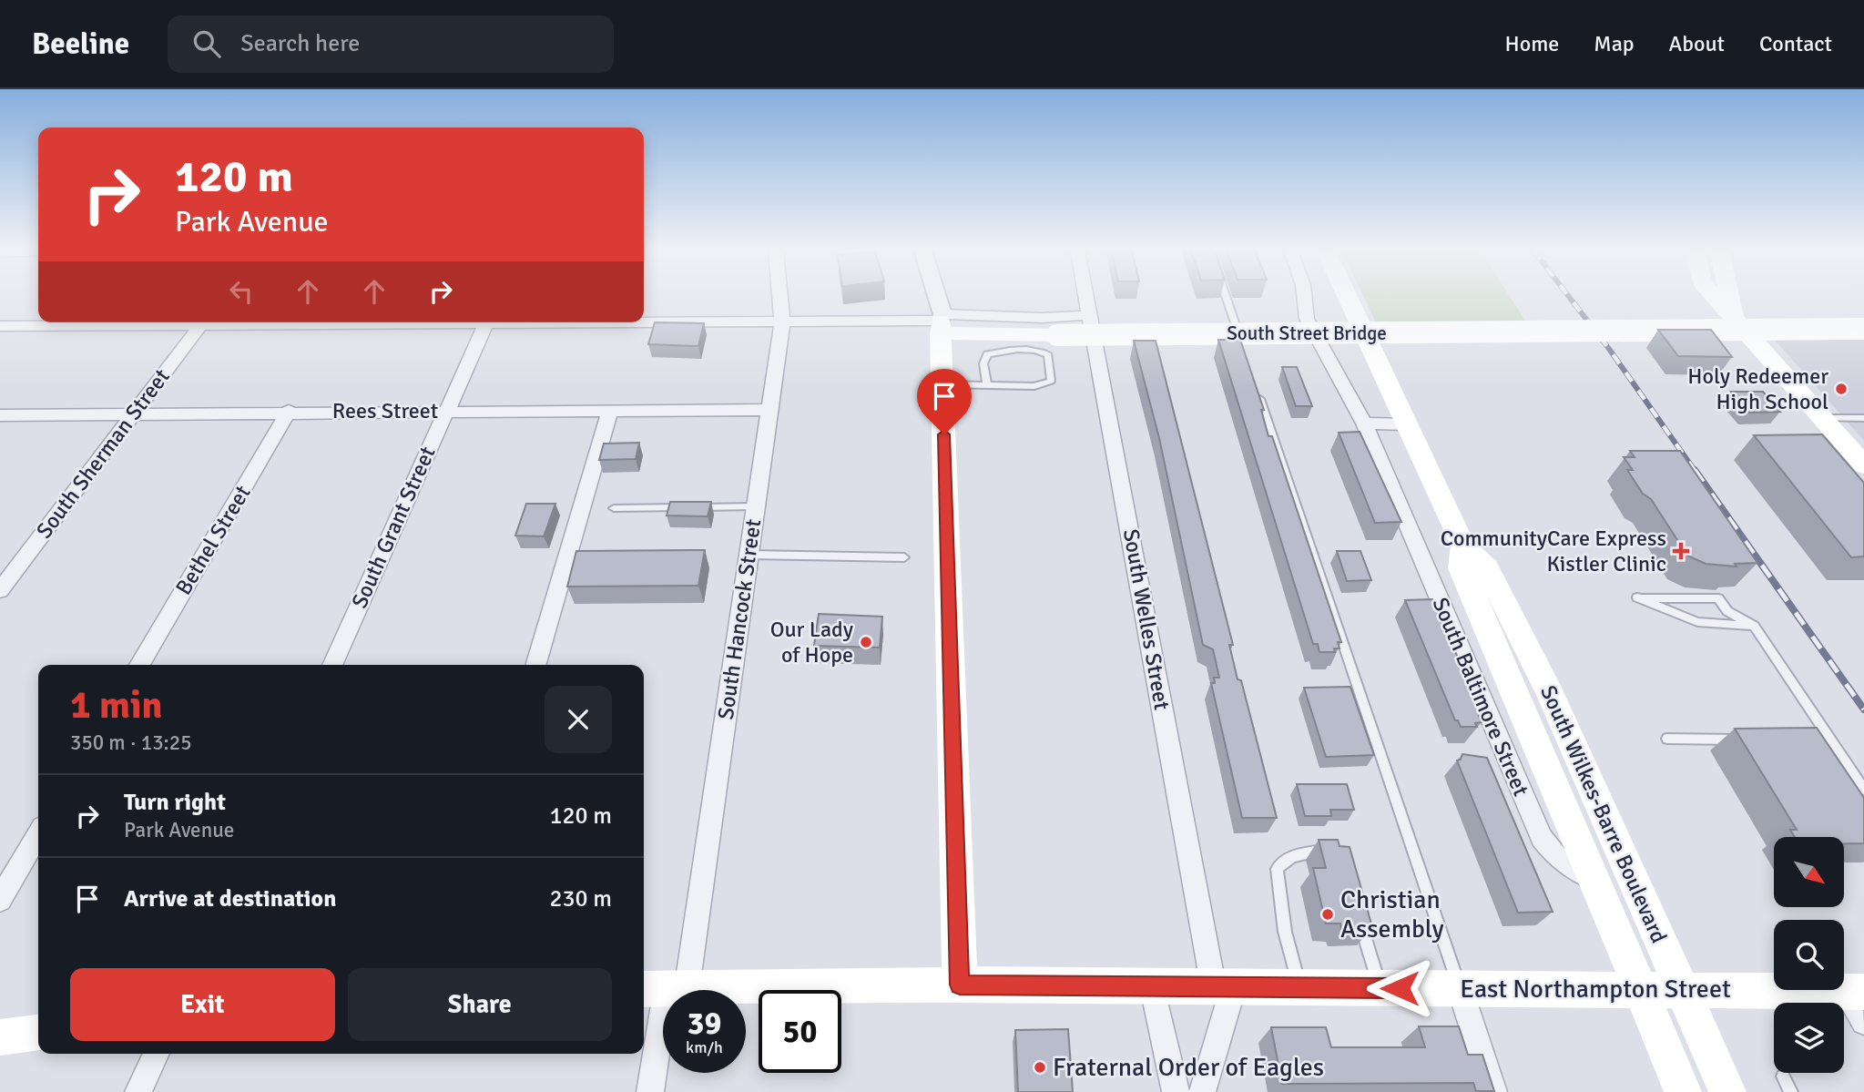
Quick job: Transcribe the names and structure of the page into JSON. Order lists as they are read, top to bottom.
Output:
{
  "streets": {
    "main road": ["South Street Bridge", "South Wilkes-Barre Boulevard", "East Northampton Street"],
    "street": [
      "Rees Street",
      "South Sherman Street",
      "South Grant Street",
      "Bethel Street",
      "South Hancock Street",
      "South Welles Street",
      "South Baltimore Street"
    ]
  },
  "crossings": [
    ["Rees Street", "South Sherman Street"],
    ["Rees Street", "South Grant Street"],
    ["Rees Street", "Bethel Street"],
    ["Rees Street", "South Hancock Street"],
    ["South Hancock Street", "East Northampton Street"],
    ["South Welles Street", "East Northampton Street"],
    ["South Baltimore Street", "South Wilkes-Barre Boulevard"],
    ["South Wilkes-Barre Boulevard", "East Northampton Street"]
  ],
  "places": {
    "other": [
      "Holy Redeemer High School",
      "Our Lady of Hope",
      "Christian Assembly",
      "Fraternal Order of Eagles"
    ],
    "health": ["CommunityCare Express Kistler Clinic"]
  },
  "north": "bottom right",
  "page": {
    "header": "Beeline",
    "search": "Search here",
    "nav": [
      "Home",
      "Map",
      "About",
      "Contact"
    ],
    "turn": ["120 m", "Park Avenue"],
    "heading": ["1 min", "350 m · 13:25"],
    "list": [
      {
        "name": "Turn right",
        "note": "Park Avenue",
        "value": "120 m"
      },
      {
        "name": "Arrive at destination",
        "value": "230 m"
      }
    ],
    "buttons": ["Exit", "Share"],
    "speed": "39 km/h",
    "limit": "50"
  }
}
